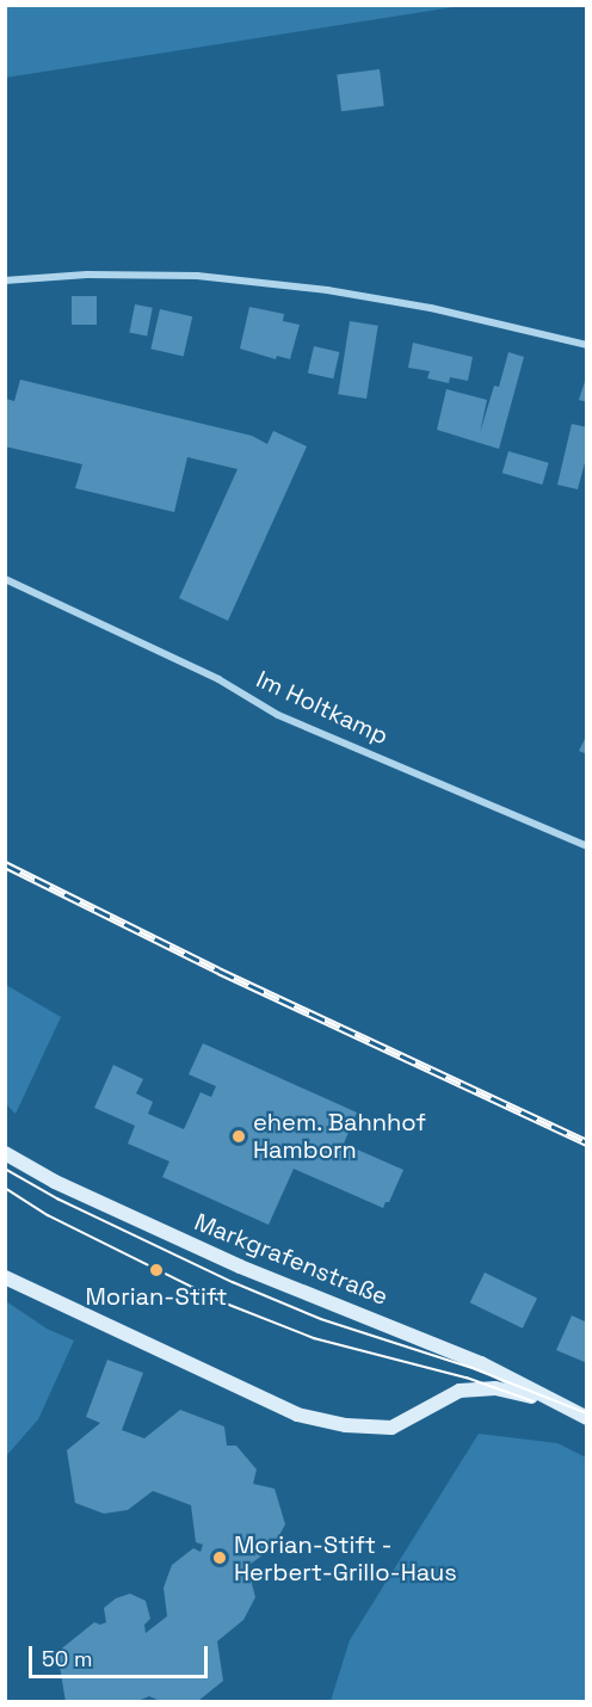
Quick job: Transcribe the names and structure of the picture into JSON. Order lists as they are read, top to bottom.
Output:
{
  "streets": {
    "street": ["Im Holtkamp", "Markgrafenstraße"]
  },
  "places": ["ehem. Bahnhof Hamborn", "Morian-Stift", "Morian-Stift - Herbert-Grillo-Haus"],
  "scale_bar": "50 m"
}
